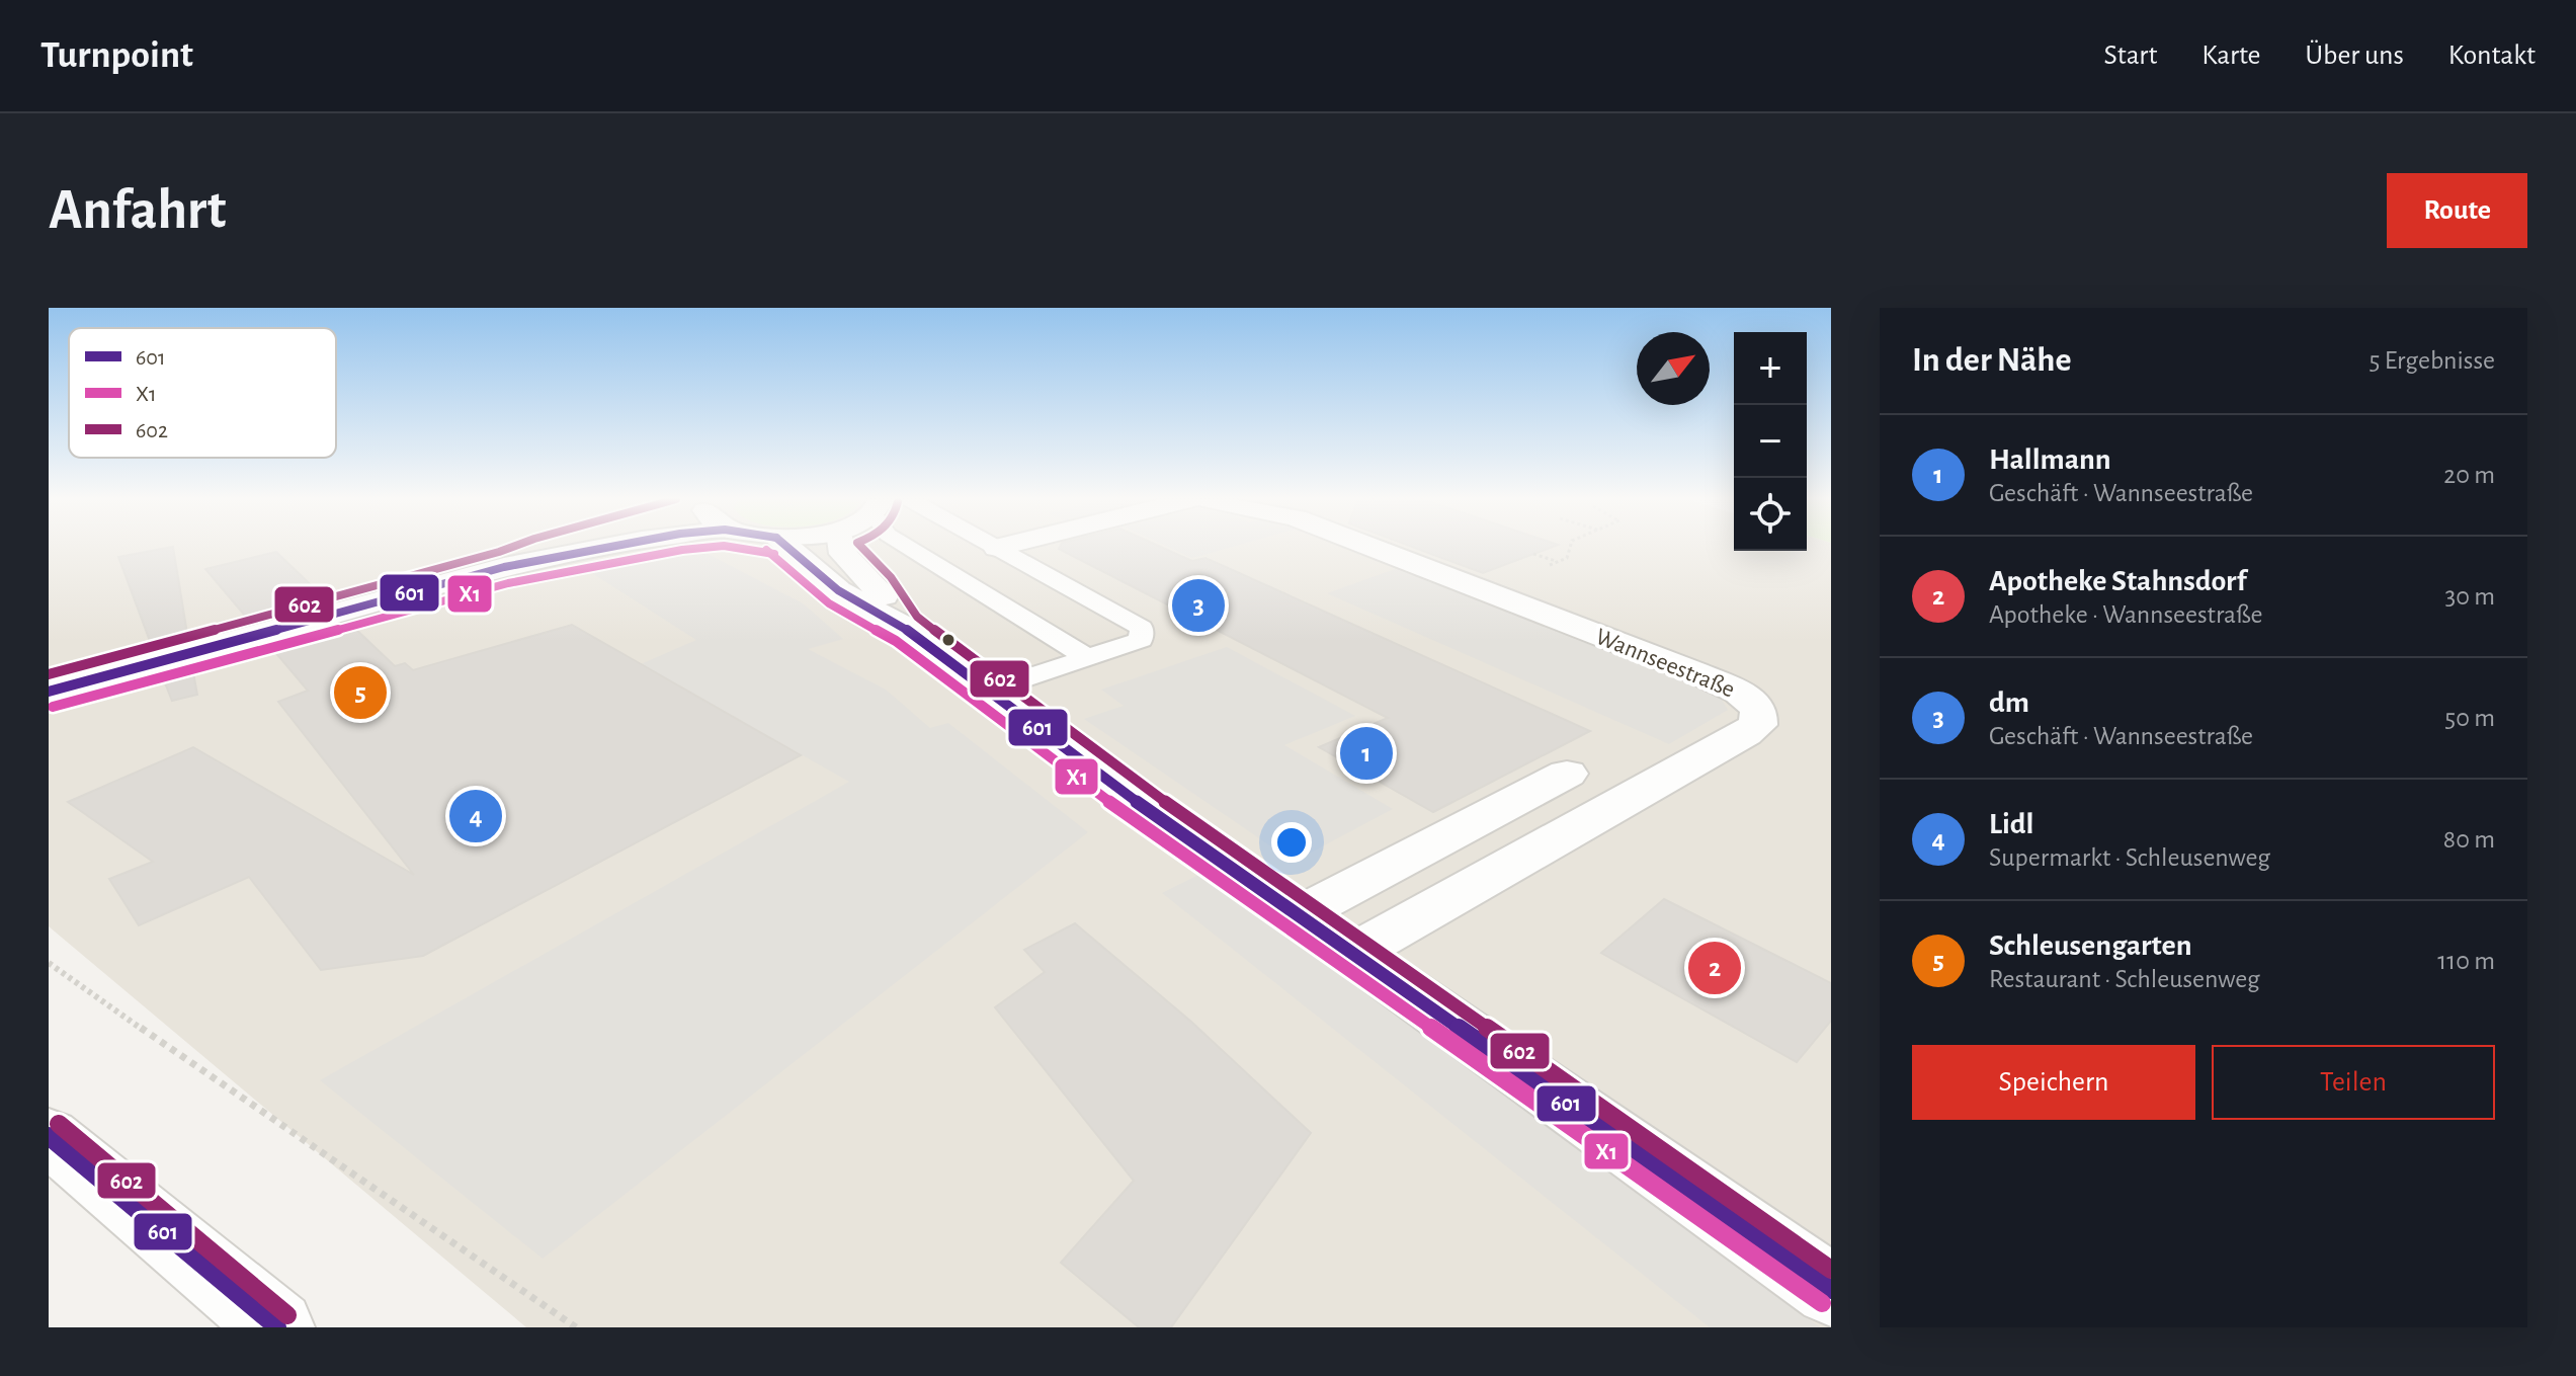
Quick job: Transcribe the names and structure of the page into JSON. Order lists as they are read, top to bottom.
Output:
{
  "streets": {
    "street": ["Wannseestraße"]
  },
  "lines": ["transit line 601", "transit line X1", "transit line 602"],
  "legend": ["601", "X1", "602"],
  "north": "top right",
  "page": {
    "header": "Turnpoint",
    "nav": [
      "Start",
      "Karte",
      "Über uns",
      "Kontakt"
    ],
    "buttons": [
      "Route",
      ["Speichern", "Teilen"]
    ],
    "title": "Anfahrt",
    "heading": ["In der Nähe", "5 Ergebnisse"],
    "map_buttons": ["+", "−"],
    "list": [
      {
        "mark": "1",
        "name": "Hallmann",
        "note": "Geschäft · Wannseestraße",
        "value": "20 m"
      },
      {
        "mark": "2",
        "name": "Apotheke Stahnsdorf",
        "note": "Apotheke · Wannseestraße",
        "value": "30 m"
      },
      {
        "mark": "3",
        "name": "dm",
        "note": "Geschäft · Wannseestraße",
        "value": "50 m"
      },
      {
        "mark": "4",
        "name": "Lidl",
        "note": "Supermarkt · Schleusenweg",
        "value": "80 m"
      },
      {
        "mark": "5",
        "name": "Schleusengarten",
        "note": "Restaurant · Schleusenweg",
        "value": "110 m"
      }
    ],
    "pins": [
      "3",
      "5",
      "1",
      "4",
      "2"
    ]
  }
}
